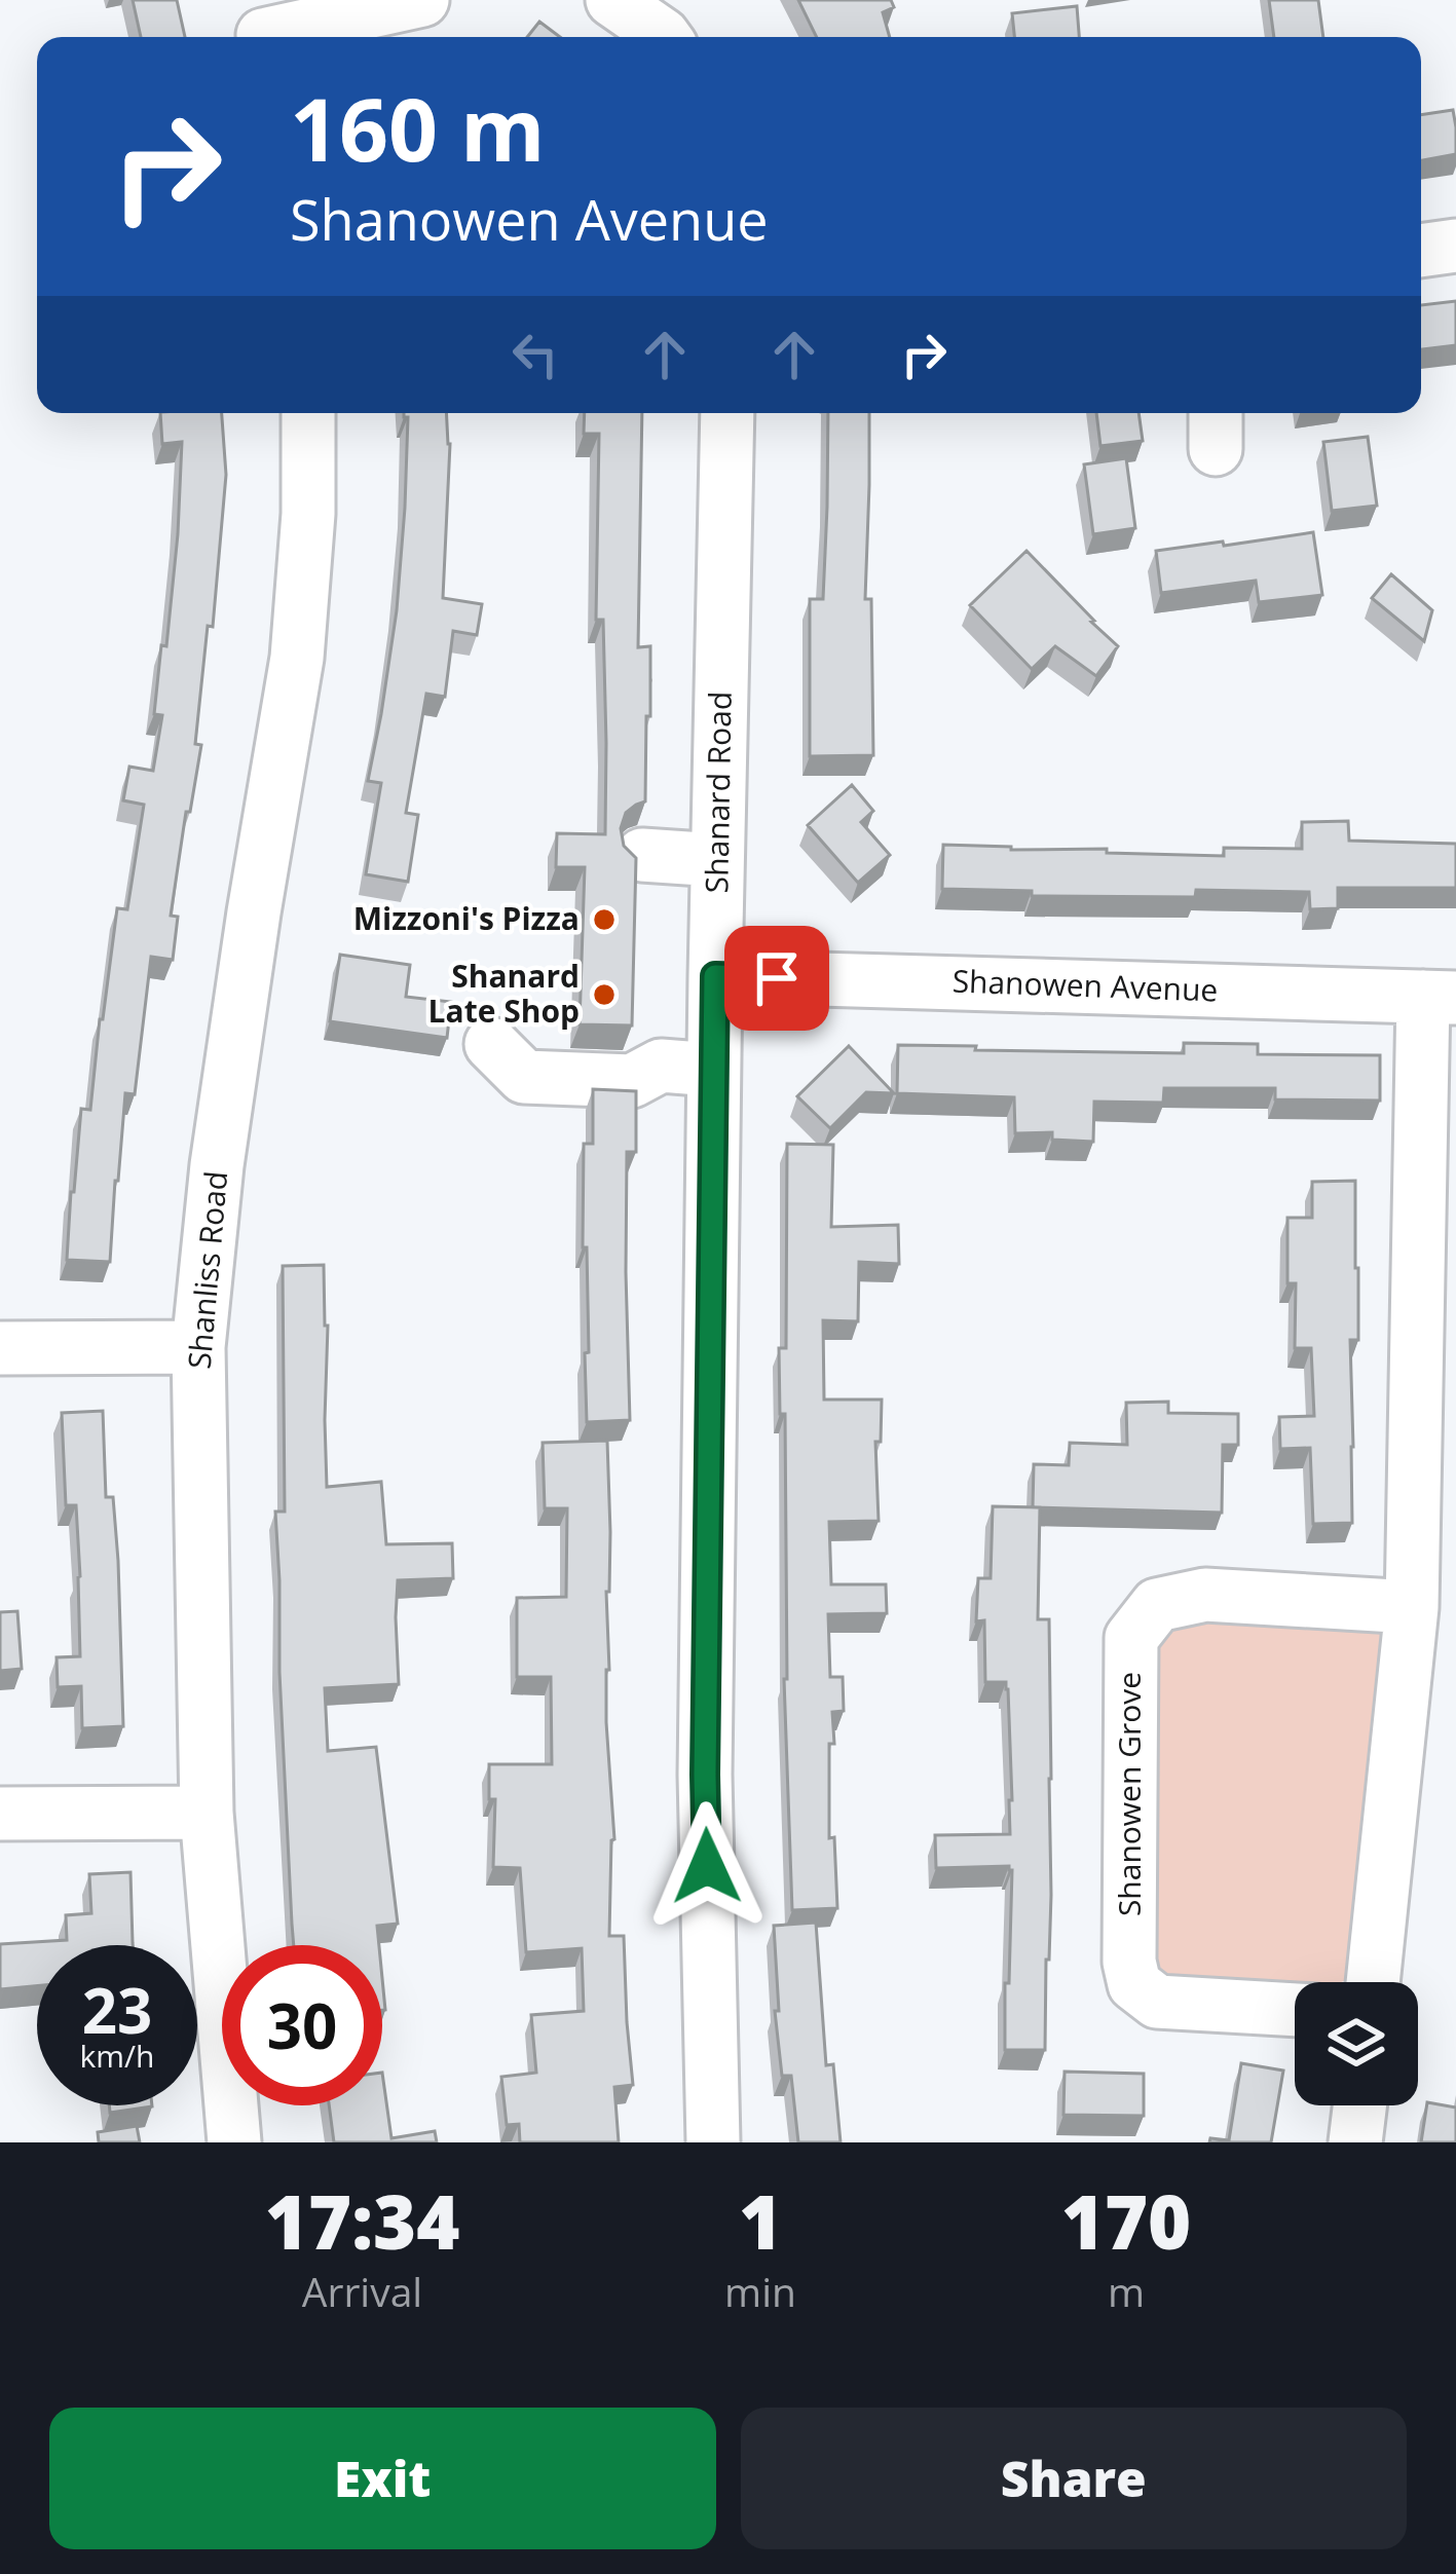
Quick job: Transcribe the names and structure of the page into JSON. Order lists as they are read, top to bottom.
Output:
{
  "streets": {
    "street": [
      "Shanard Road",
      "Shanowen Avenue",
      "Shanliss Road",
      "Shanowen Grove"
    ]
  },
  "crossings": [
    ["Shanard Road", "Shanowen Avenue"]
  ],
  "places": ["Mizzoni's Pizza", "Shanard Late Shop"],
  "page": {
    "turn": ["160 m", "Shanowen Avenue"],
    "speed": "23 km/h",
    "limit": "30",
    "eta": [
      "17:34",
      "Arrival",
      "1",
      "min",
      "170",
      "m"
    ],
    "buttons": ["Exit", "Share"]
  }
}
